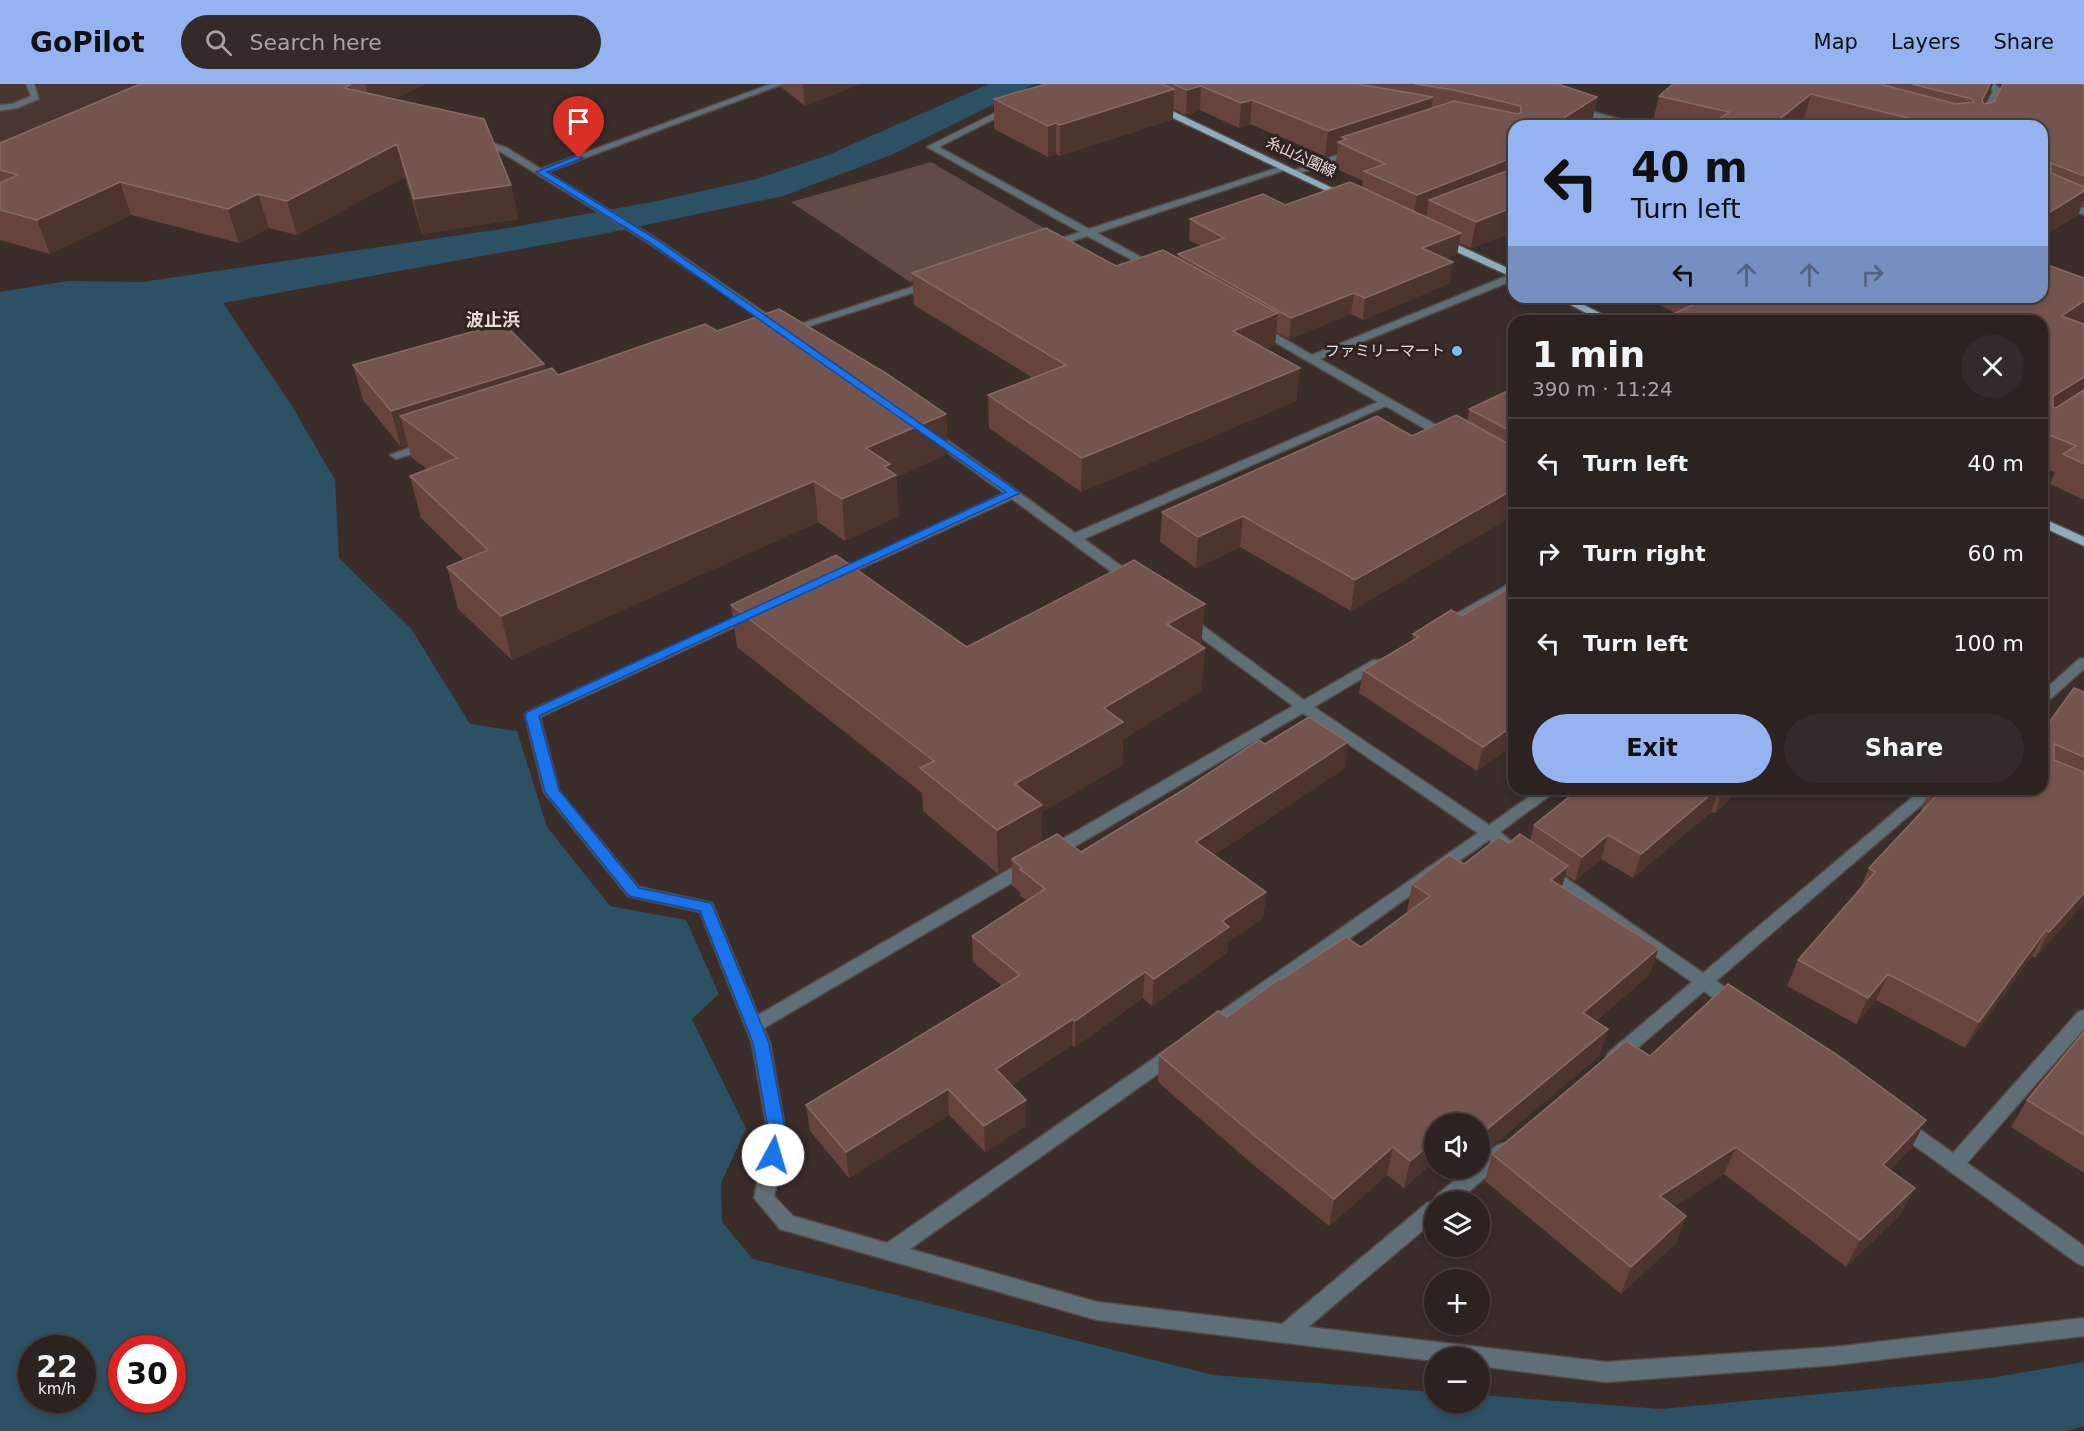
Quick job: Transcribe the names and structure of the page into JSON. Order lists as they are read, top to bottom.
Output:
{
  "streets": {
    "main road": ["糸山公園線"]
  },
  "districts": ["波止浜"],
  "places": ["ファミリーマート"],
  "page": {
    "header": "GoPilot",
    "search": "Search here",
    "nav": ["Map", "Layers", "Share"],
    "turn": ["40 m", "Turn left"],
    "heading": ["1 min", "390 m · 11:24"],
    "list": [
      {
        "name": "Turn left",
        "value": "40 m"
      },
      {
        "name": "Turn right",
        "value": "60 m"
      },
      {
        "name": "Turn left",
        "value": "100 m"
      }
    ],
    "buttons": ["Exit", "Share"],
    "map_buttons": ["+", "−"],
    "speed": "22 km/h",
    "limit": "30"
  }
}
